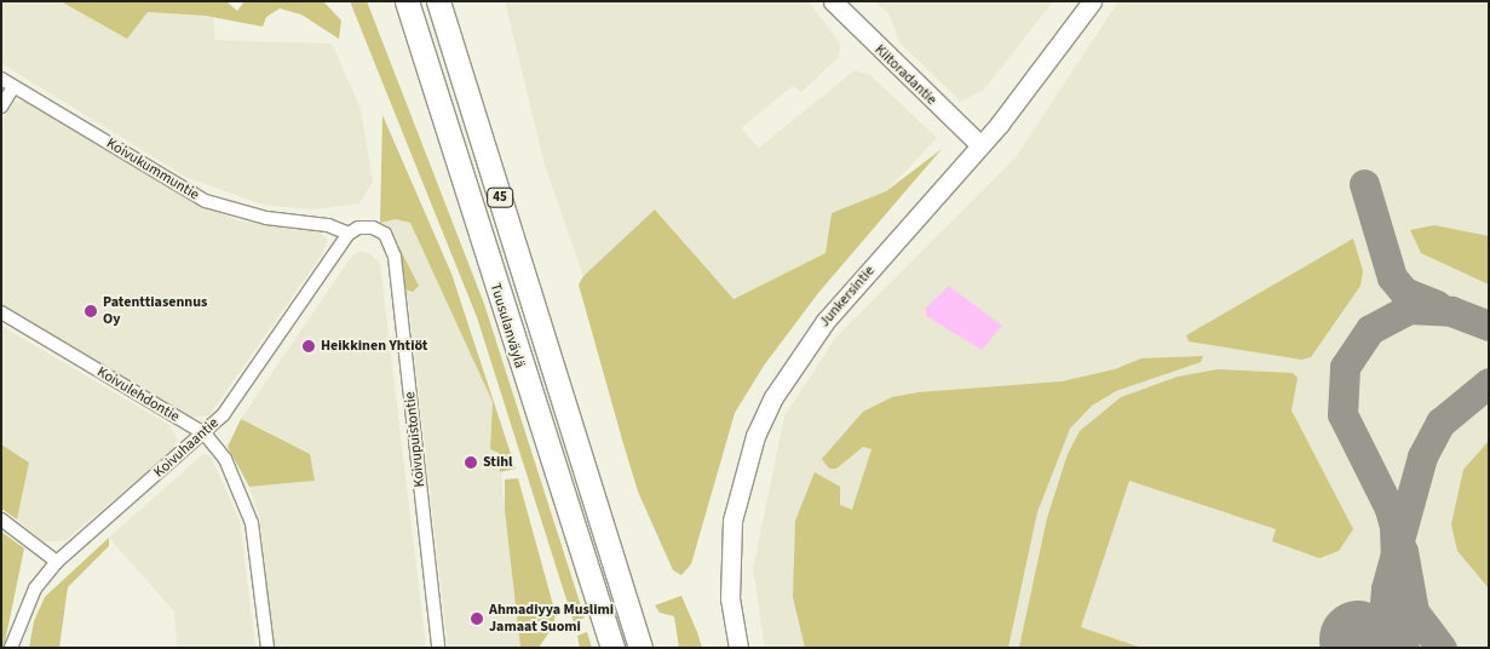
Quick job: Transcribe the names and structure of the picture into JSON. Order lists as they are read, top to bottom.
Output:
{
  "streets": {
    "highway": ["45", "Tuusulanväylä"],
    "main road": ["Kiitoradantie", "Junkersintie"],
    "street": [
      "Koivukummuntie",
      "Koivulehdontie",
      "Koivupuistontie",
      "Koivuhaantie"
    ]
  },
  "crossings": [
    ["Kiitoradantie", "Junkersintie"],
    ["Koivukummuntie", "Koivupuistontie"],
    ["Koivukummuntie", "Koivuhaantie"],
    ["Koivulehdontie", "Koivuhaantie"]
  ],
  "places": [
    "Patenttiasennus Oy",
    "Heikkinen Yhtiöt",
    "Stihl",
    "Ahmadiyya Muslimi Jamaat Suomi"
  ]
}
